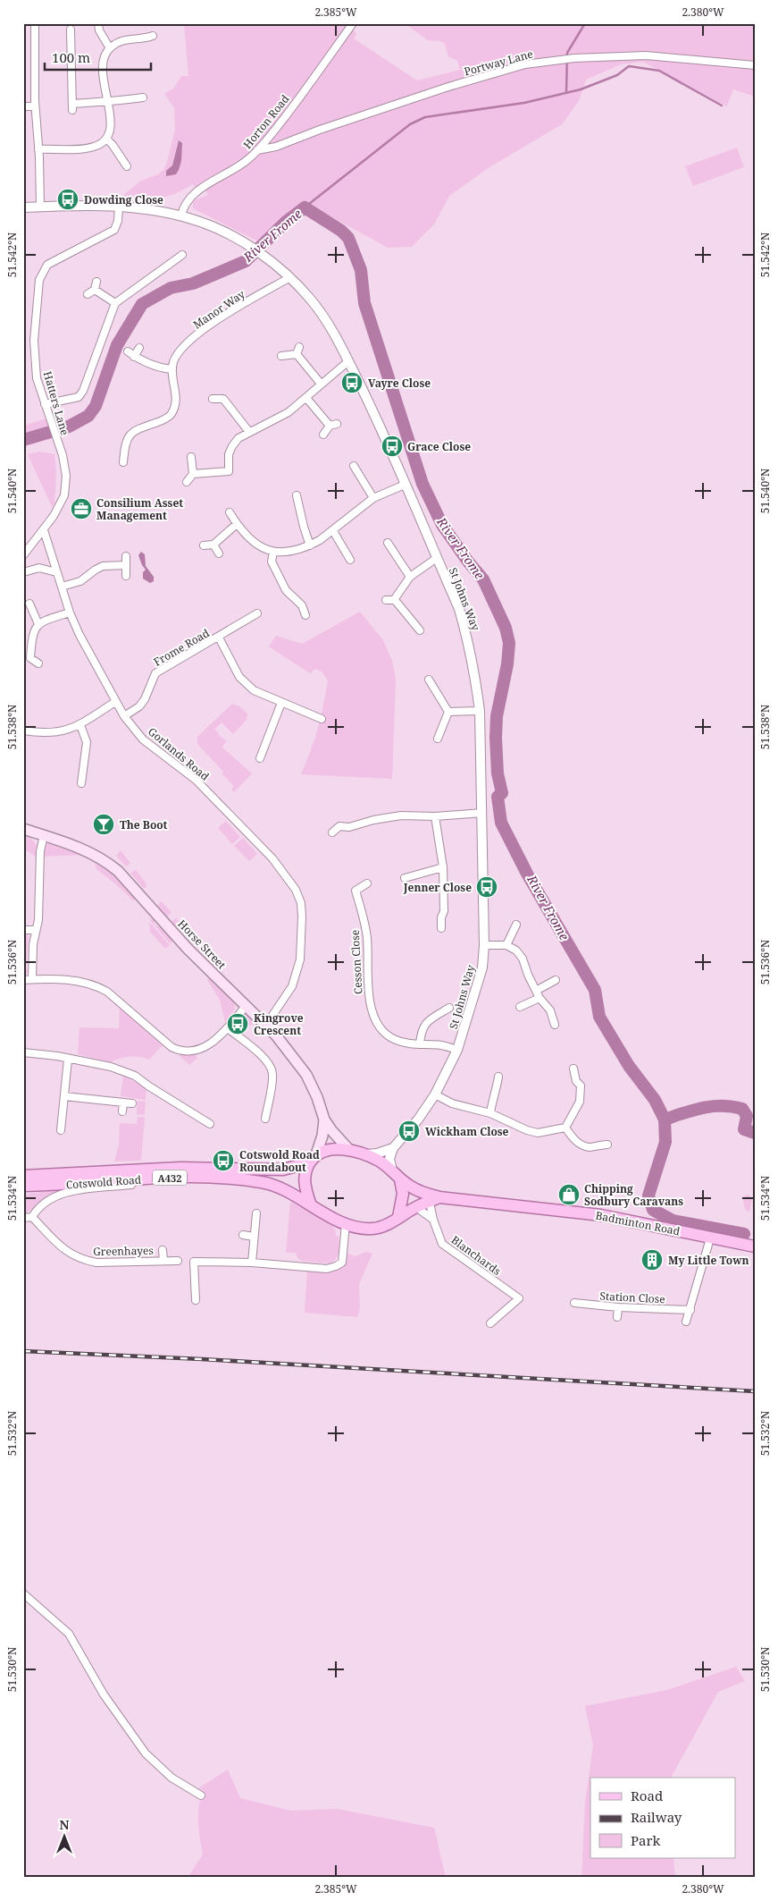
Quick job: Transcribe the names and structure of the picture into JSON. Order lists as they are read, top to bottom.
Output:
{
  "streets": {
    "main road": [
      "Horse Street",
      "A432",
      "Cotswold Road",
      "Badminton Road"
    ],
    "street": [
      "Portway Lane",
      "Horton Road",
      "Manor Way",
      "Hatters Lane",
      "St Johns Way",
      "Frome Road",
      "Gorlands Road",
      "Cesson Close",
      "Greenhayes",
      "Blanchards",
      "Station Close"
    ]
  },
  "crossings": [
    ["Portway Lane", "Horton Road"],
    ["Horton Road", "St Johns Way"],
    ["Manor Way", "St Johns Way"],
    ["Hatters Lane", "St Johns Way"],
    ["Hatters Lane", "Gorlands Road"],
    ["St Johns Way", "Cesson Close"],
    ["Frome Road", "Gorlands Road"],
    ["Gorlands Road", "Horse Street"],
    ["Horse Street", "A432"],
    ["Horse Street", "Cotswold Road"],
    ["Horse Street", "Badminton Road"],
    ["A432", "Cotswold Road"],
    ["A432", "Badminton Road"],
    ["A432", "Blanchards"],
    ["Cotswold Road", "Badminton Road"],
    ["Cotswold Road", "Greenhayes"],
    ["Badminton Road", "Blanchards"]
  ],
  "water": ["River Frome"],
  "places": {
    "bus stop": [
      "Dowding Close",
      "Vayre Close",
      "Grace Close",
      "Jenner Close",
      "Kingrove Crescent",
      "Wickham Close",
      "Cotswold Road Roundabout"
    ],
    "office": ["Consilium Asset Management"],
    "bar": ["The Boot"],
    "shop": ["Chipping Sodbury Caravans"],
    "building": ["My Little Town"]
  },
  "legend": ["Road", "Railway", "Park"],
  "scale_bar": "100 m",
  "north": "top",
  "coordinates": [
    "2.385°W",
    "2.380°W",
    "51.542°N",
    "51.540°N",
    "51.538°N",
    "51.536°N",
    "51.534°N",
    "51.532°N",
    "51.530°N"
  ]
}
